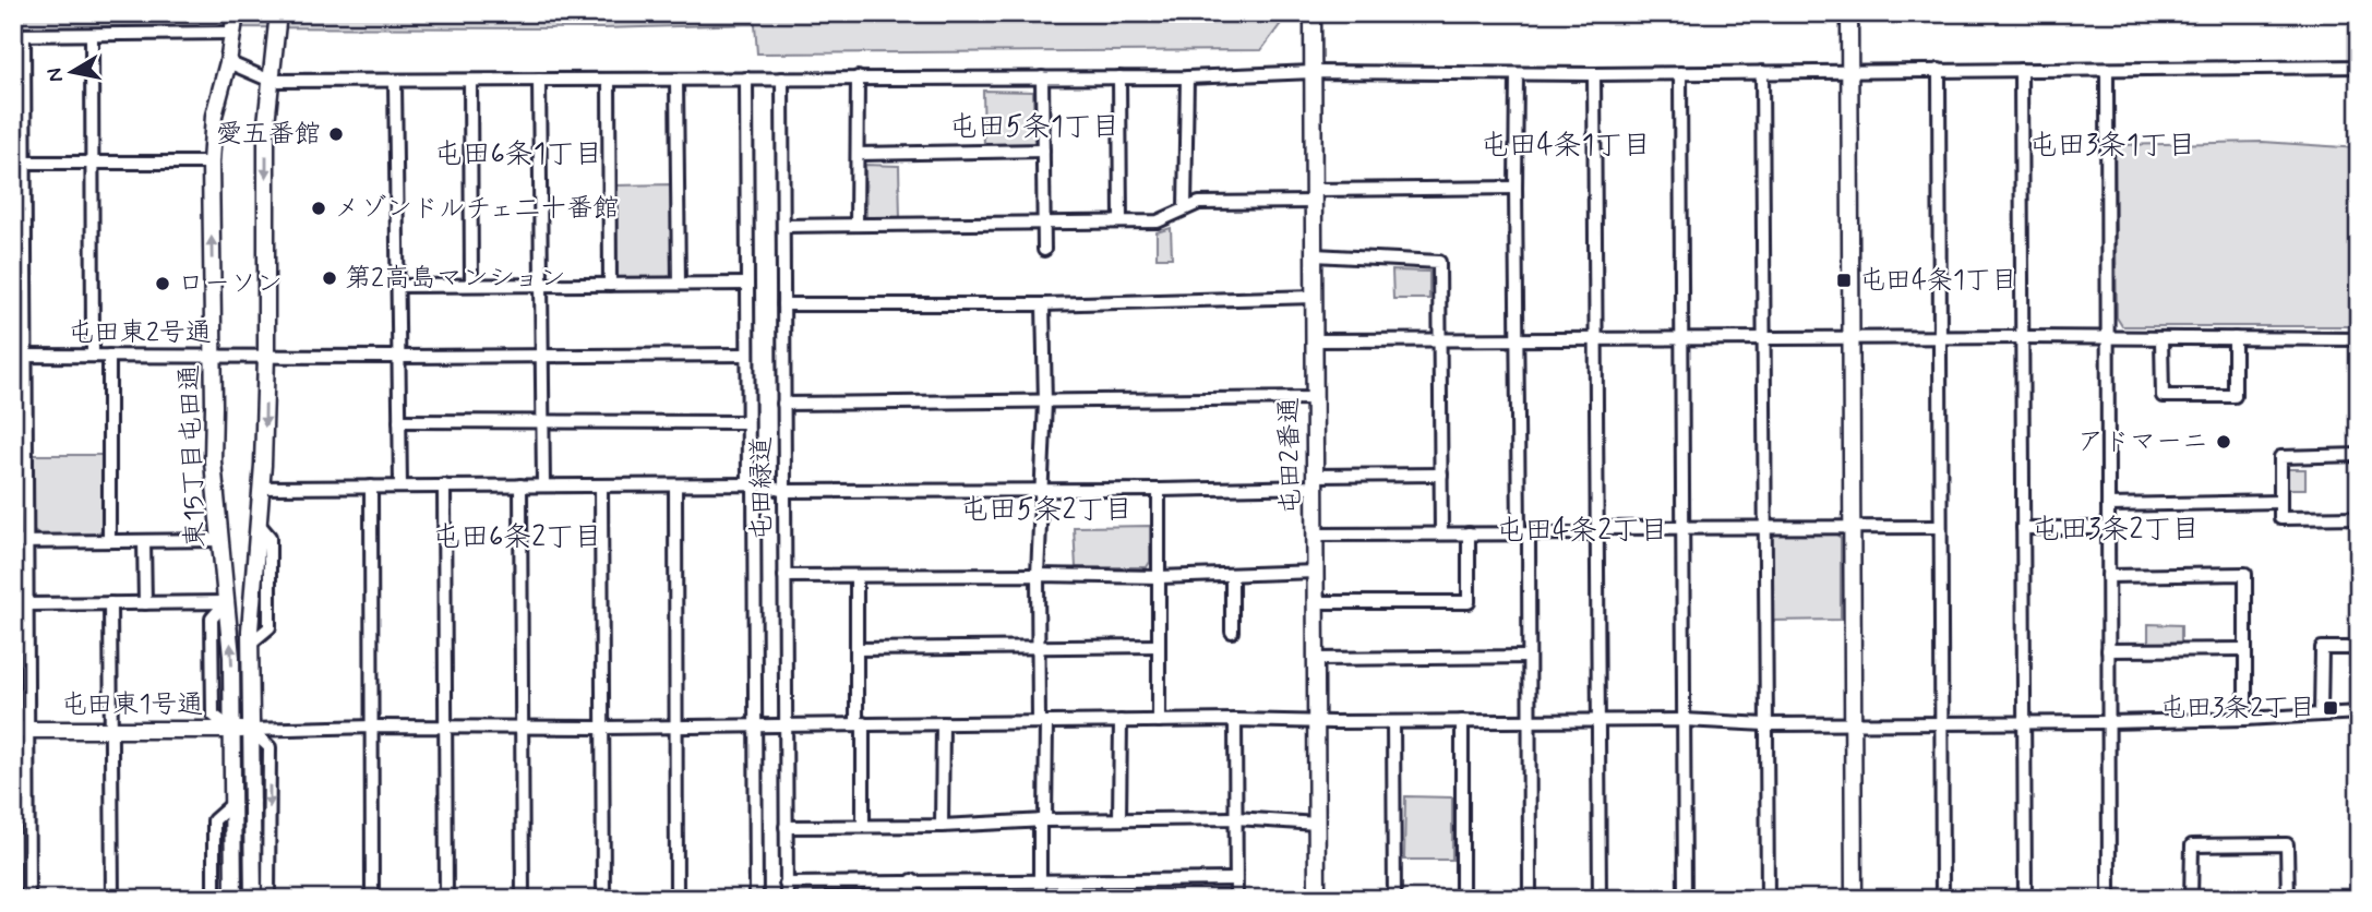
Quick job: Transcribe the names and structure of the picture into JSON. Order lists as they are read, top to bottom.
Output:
{
  "streets": {
    "street": [
      "屯田東2号通",
      "東15丁目屯田通",
      "屯田2番通",
      "屯田緑道",
      "屯田東1号通"
    ]
  },
  "crossings": [
    ["屯田東2号通", "東15丁目屯田通"],
    ["東15丁目屯田通", "屯田東1号通"]
  ],
  "districts": [
    "屯田5条1丁目",
    "屯田4条1丁目",
    "屯田3条1丁目",
    "屯田6条1丁目",
    "屯田5条2丁目",
    "屯田3条2丁目",
    "屯田4条2丁目",
    "屯田6条2丁目"
  ],
  "places": {
    "other": [
      "愛五番館",
      "メゾンドルチェ二十番館",
      "第2高島マンション",
      "ローソン",
      "アドマーニ"
    ],
    "transit": ["屯田4条1丁目", "屯田3条2丁目"]
  },
  "north": "left"
}
